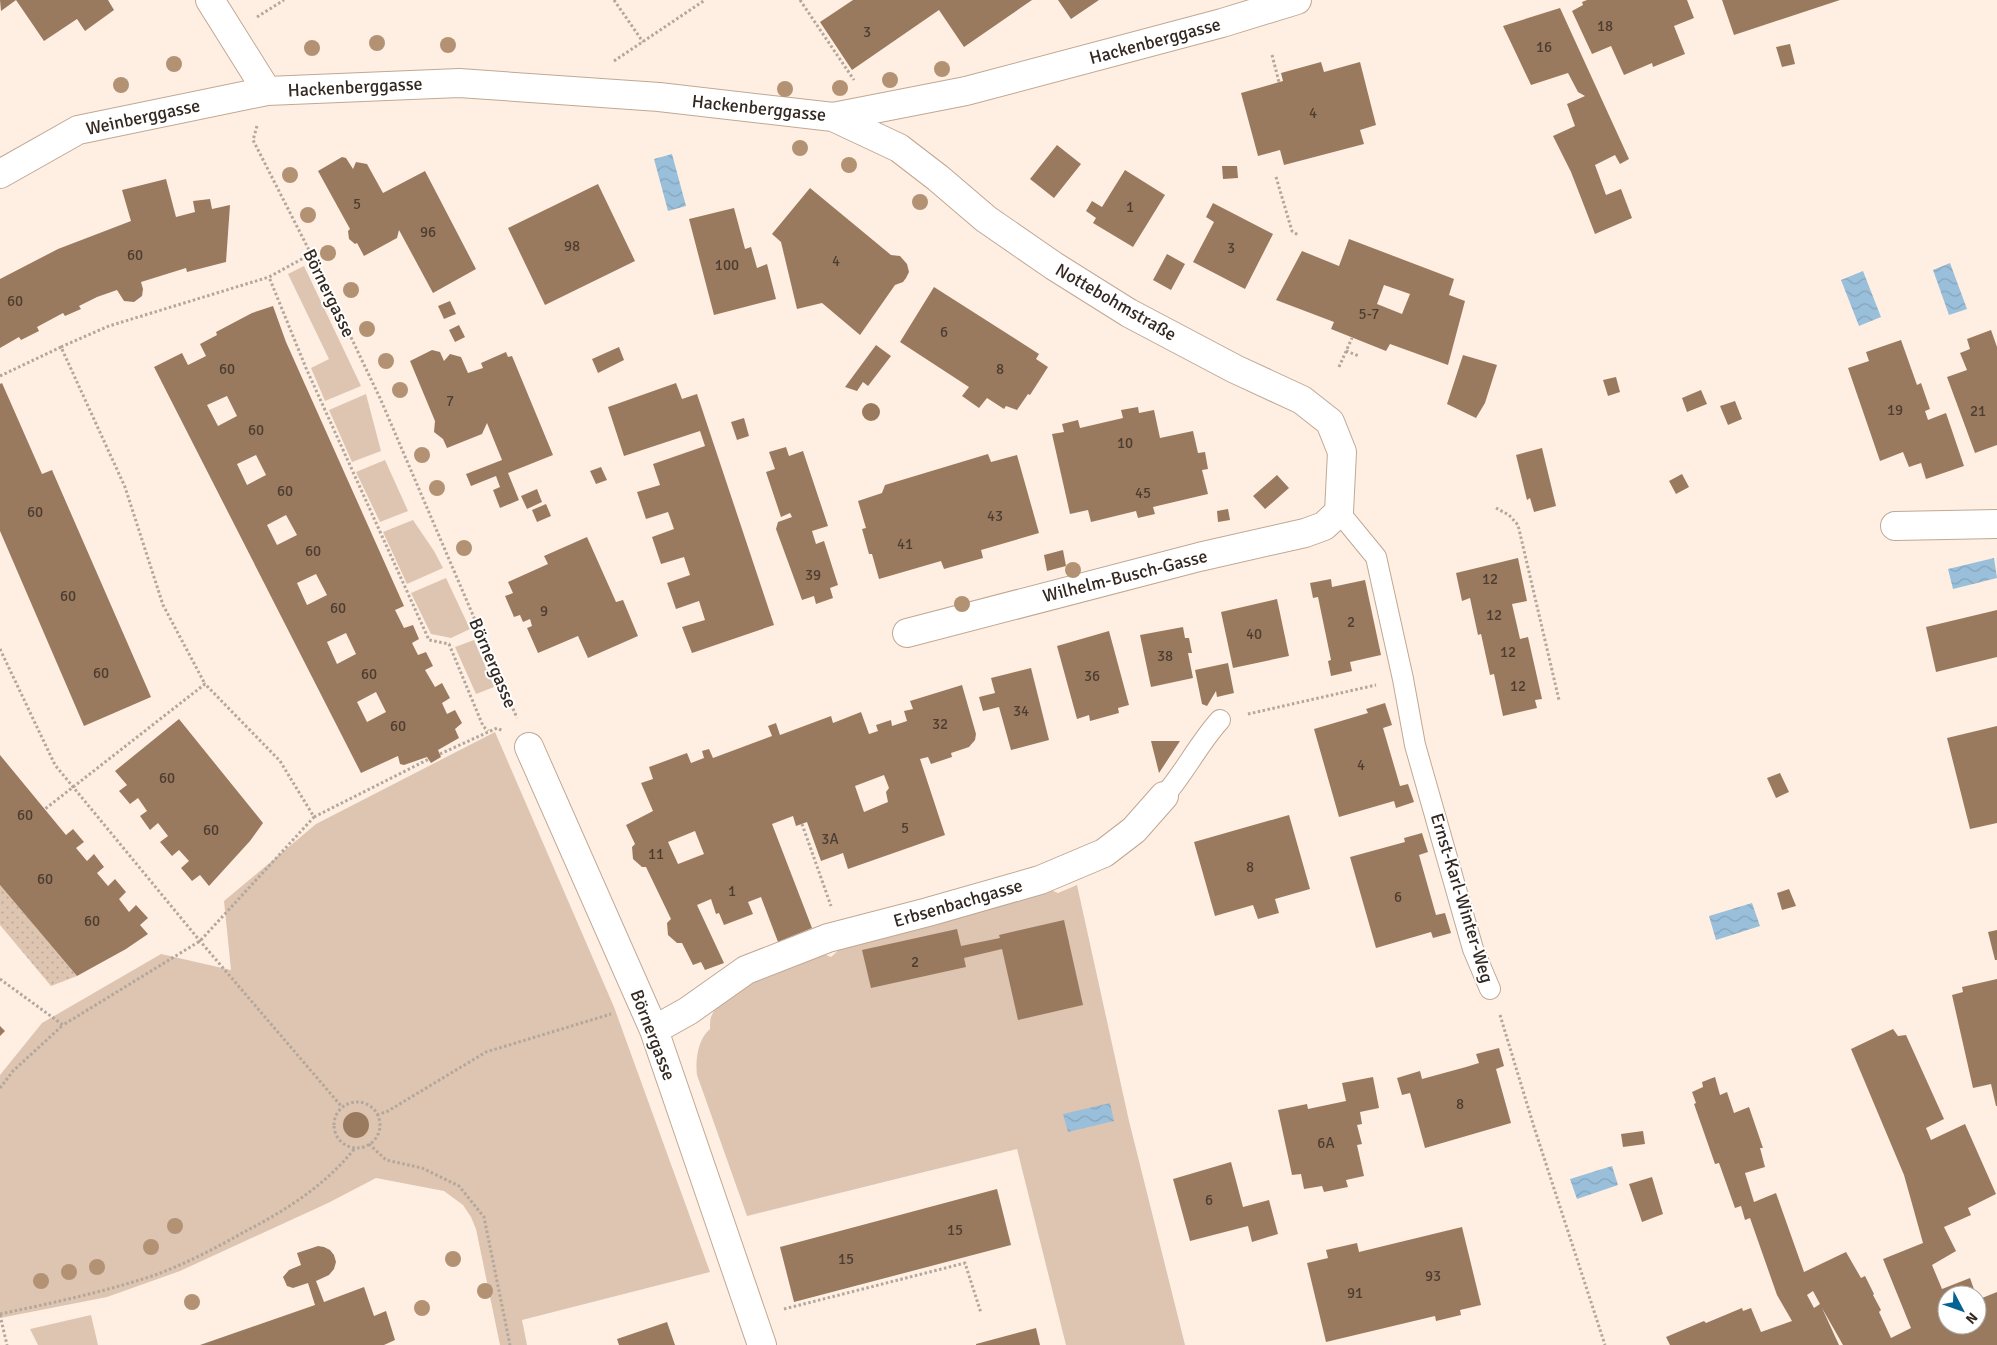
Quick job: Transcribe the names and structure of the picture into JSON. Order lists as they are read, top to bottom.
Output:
{
  "streets": {
    "street": [
      "Hackenberggasse",
      "Weinberggasse",
      "Börnergasse",
      "Nottebohmstraße",
      "Wilhelm-Busch-Gasse",
      "Erbsenbachgasse"
    ],
    "lane": ["Ernst-Karl-Winter-Weg"]
  },
  "crossings": [
    ["Hackenberggasse", "Weinberggasse"],
    ["Hackenberggasse", "Börnergasse"],
    ["Hackenberggasse", "Nottebohmstraße"],
    ["Weinberggasse", "Börnergasse"],
    ["Börnergasse", "Erbsenbachgasse"],
    ["Nottebohmstraße", "Wilhelm-Busch-Gasse"],
    ["Nottebohmstraße", "Ernst-Karl-Winter-Weg"],
    ["Wilhelm-Busch-Gasse", "Ernst-Karl-Winter-Weg"]
  ],
  "house_numbers": [
    "18",
    "3",
    "16",
    "4",
    "5",
    "1",
    "96",
    "98",
    "3",
    "60",
    "4",
    "100",
    "60",
    "5-7",
    "6",
    "60",
    "8",
    "7",
    "19",
    "21",
    "60",
    "10",
    "60",
    "45",
    "60",
    "43",
    "41",
    "60",
    "39",
    "12",
    "60",
    "60",
    "9",
    "12",
    "2",
    "40",
    "12",
    "38",
    "60",
    "60",
    "36",
    "12",
    "34",
    "32",
    "60",
    "4",
    "60",
    "60",
    "5",
    "60",
    "3A",
    "11",
    "8",
    "60",
    "1",
    "6",
    "60",
    "2",
    "8",
    "6A",
    "6",
    "15",
    "15",
    "93",
    "91"
  ],
  "north": "bottom right"
}
